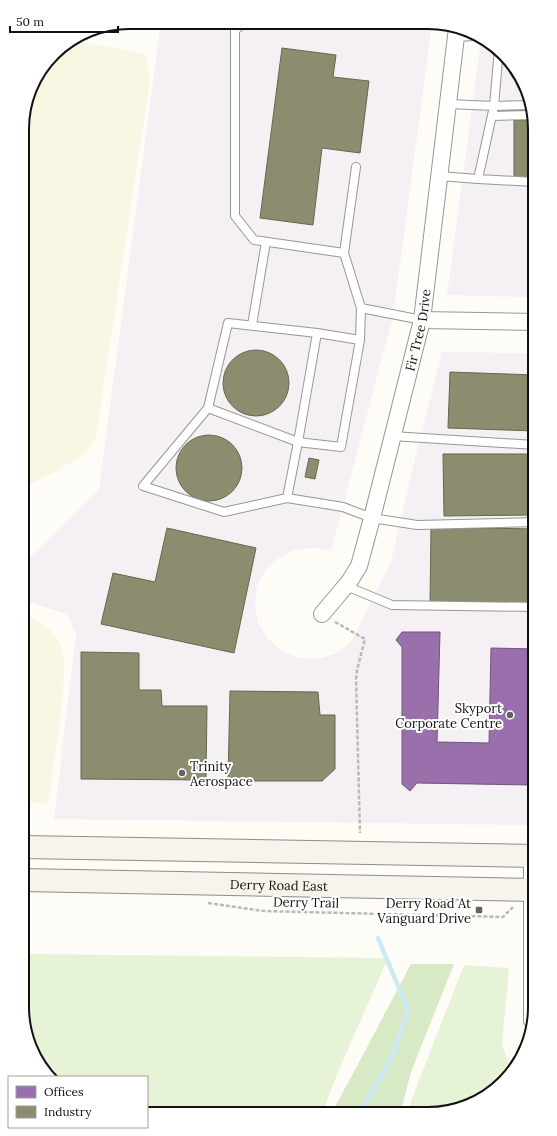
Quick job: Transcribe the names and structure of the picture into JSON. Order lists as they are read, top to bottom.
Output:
{
  "streets": {
    "main road": ["Derry Road East"],
    "street": ["Fir Tree Drive"],
    "path": ["Derry Trail"]
  },
  "places": {
    "other": ["Skyport Corporate Centre", "Trinity Aerospace"],
    "transit": ["Derry Road At Vanguard Drive"]
  },
  "legend": ["Offices", "Industry"],
  "scale_bar": "50 m"
}
